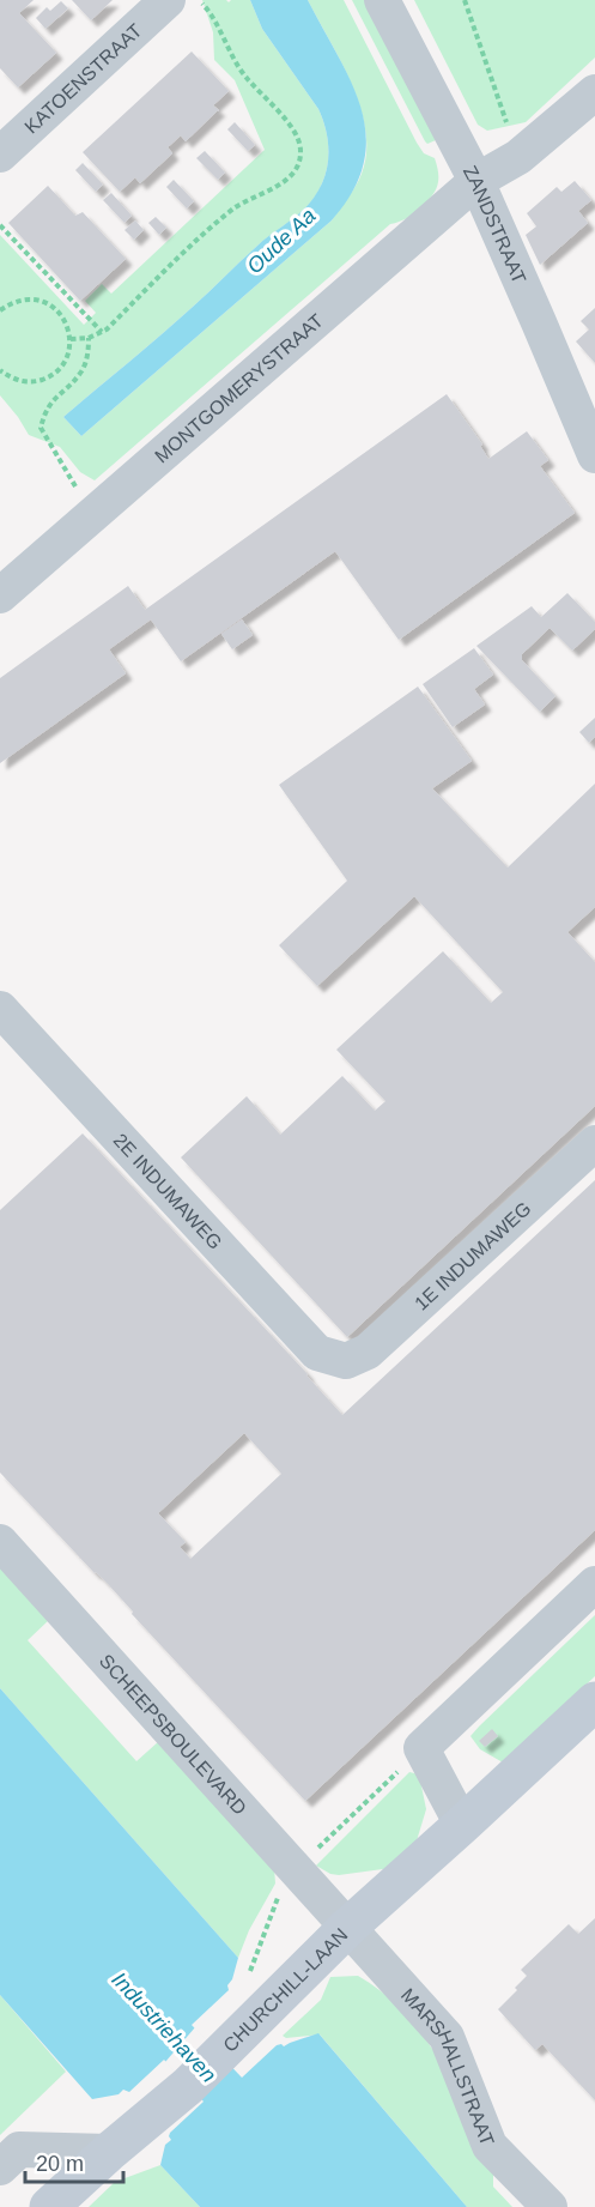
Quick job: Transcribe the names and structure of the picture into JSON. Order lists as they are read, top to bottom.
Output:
{
  "streets": {
    "street": [
      "KATOENSTRAAT",
      "ZANDSTRAAT",
      "MONTGOMERYSTRAAT",
      "2E INDUMAWEG",
      "1E INDUMAWEG",
      "SCHEEPSBOULEVARD",
      "CHURCHILL-LAAN",
      "MARSHALLSTRAAT"
    ]
  },
  "crossings": [
    ["ZANDSTRAAT", "MONTGOMERYSTRAAT"],
    ["2E INDUMAWEG", "1E INDUMAWEG"],
    ["SCHEEPSBOULEVARD", "CHURCHILL-LAAN"],
    ["SCHEEPSBOULEVARD", "MARSHALLSTRAAT"],
    ["CHURCHILL-LAAN", "MARSHALLSTRAAT"]
  ],
  "water": ["Oude Aa", "Industriehaven"],
  "scale_bar": "20 m"
}
